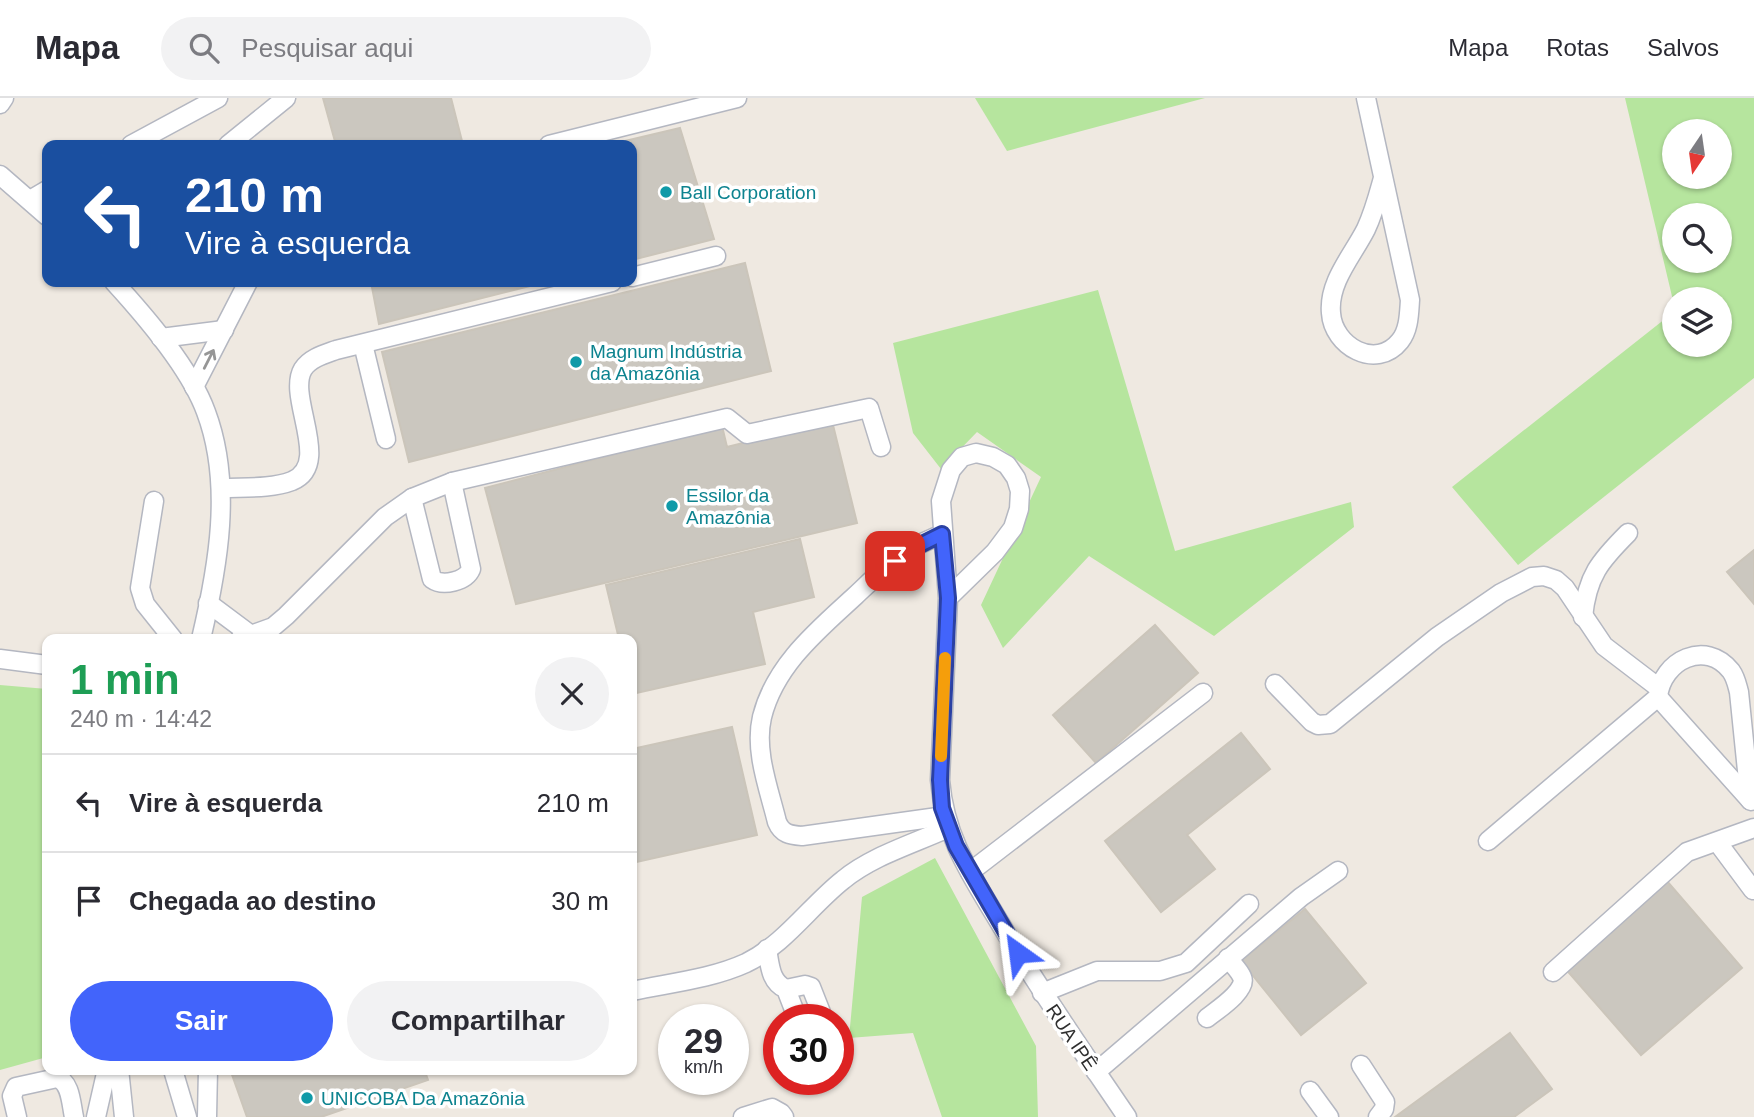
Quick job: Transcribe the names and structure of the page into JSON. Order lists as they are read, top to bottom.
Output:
{
  "streets": {
    "street": ["RUA IPÊ"]
  },
  "places": [
    "Ball Corporation",
    "Magnum Indústria da Amazônia",
    "Essilor da Amazônia",
    "UNICOBA Da Amazônia"
  ],
  "north": "bottom",
  "page": {
    "header": "Mapa",
    "search": "Pesquisar aqui",
    "nav": ["Mapa", "Rotas", "Salvos"],
    "turn": ["210 m", "Vire à esquerda"],
    "heading": ["1 min", "240 m · 14:42"],
    "list": [
      {
        "name": "Vire à esquerda",
        "value": "210 m"
      },
      {
        "name": "Chegada ao destino",
        "value": "30 m"
      }
    ],
    "buttons": ["Sair", "Compartilhar"],
    "speed": "29 km/h",
    "limit": "30"
  }
}
